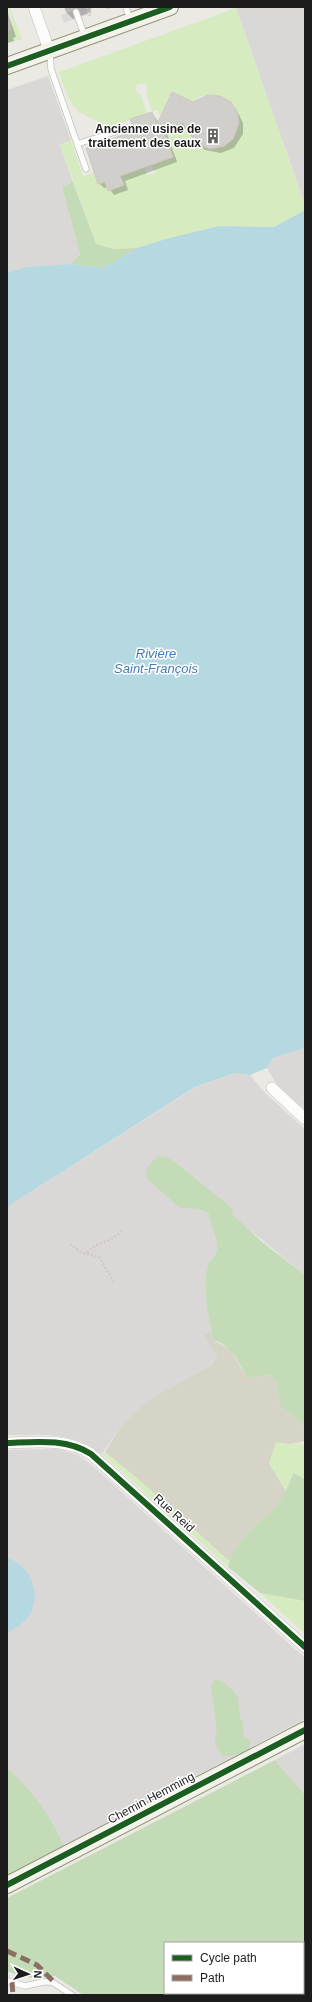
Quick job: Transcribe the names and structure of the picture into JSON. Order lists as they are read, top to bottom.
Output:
{
  "streets": {
    "street": ["Rue Reid", "Chemin Hemming"]
  },
  "water": ["Rivière Saint-François"],
  "places": {
    "building": ["Ancienne usine de traitement des eaux"]
  },
  "legend": ["Cycle path", "Path"],
  "north": "right"
}
